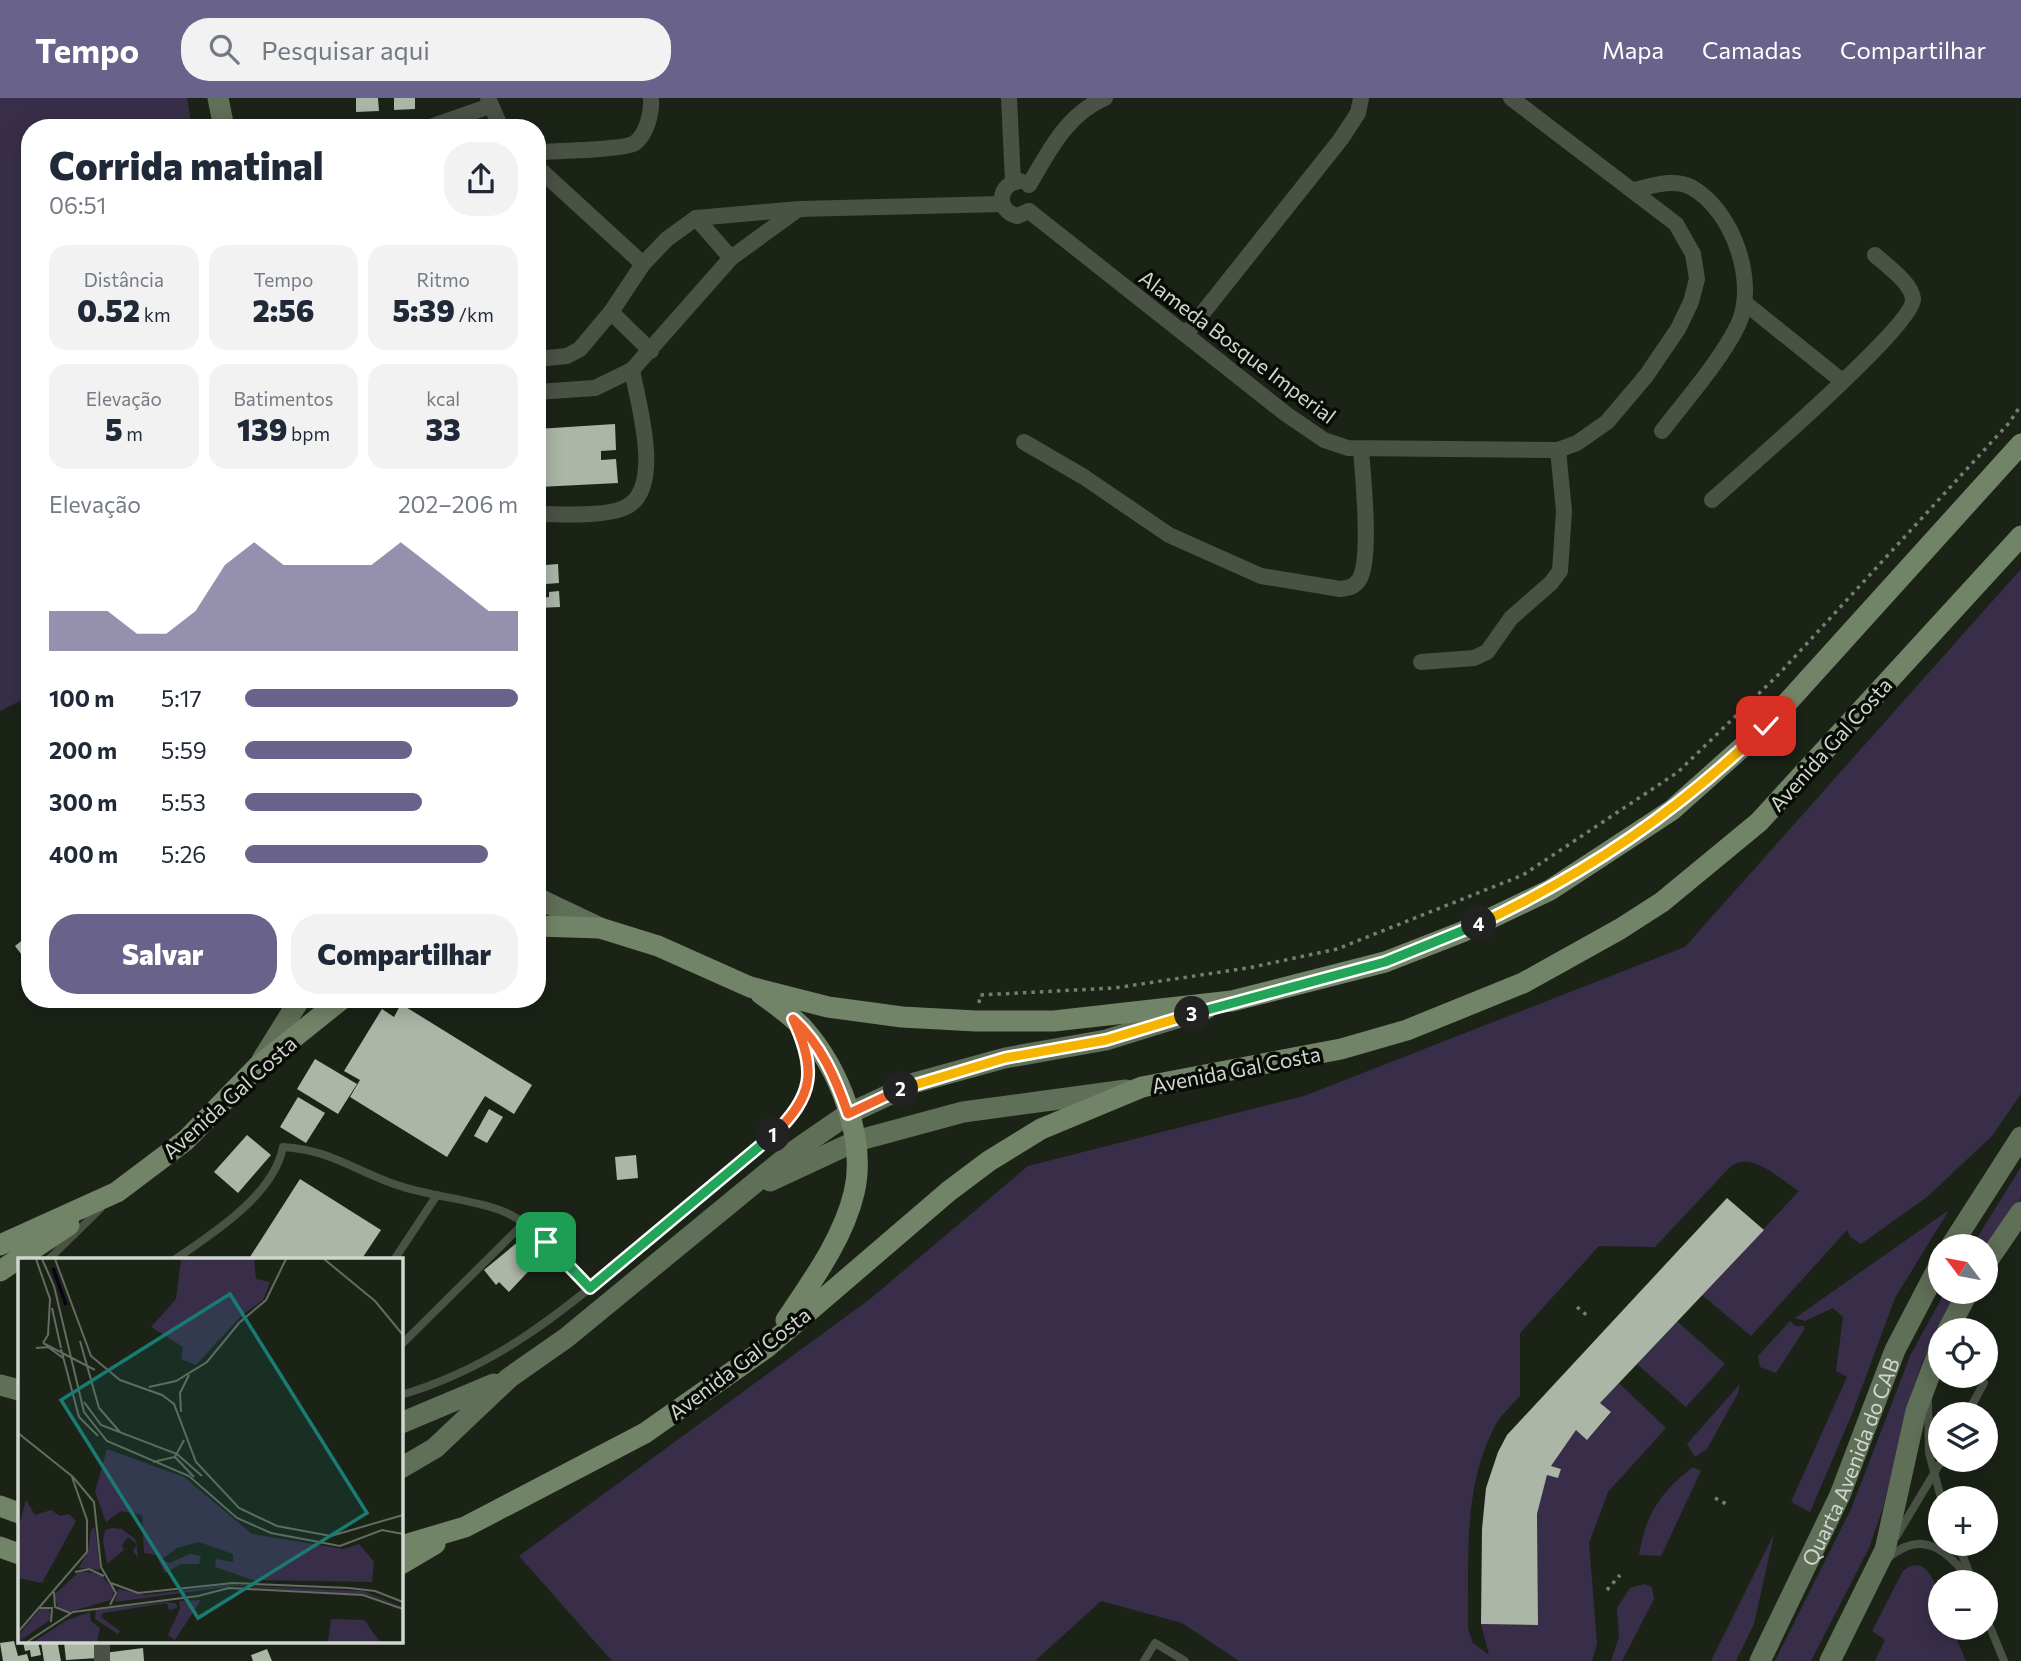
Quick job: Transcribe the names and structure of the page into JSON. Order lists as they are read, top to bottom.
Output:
{
  "streets": {
    "main road": ["Avenida Gal Costa", "Quarta Avenida do CAB"],
    "street": ["Alameda Bosque Imperial"]
  },
  "north": "top left",
  "page": {
    "header": "Tempo",
    "search": "Pesquisar aqui",
    "nav": ["Mapa", "Camadas", "Compartilhar"],
    "heading": ["Corrida matinal", "06:51"],
    "stats": [
      ["Distância", "0.52 km"],
      ["Tempo", "2:56"],
      ["Ritmo", "5:39 /km"],
      ["Elevação", "5 m"],
      ["Batimentos", "139 bpm"],
      ["kcal", "33"]
    ],
    "chart": ["Elevação", "202–206 m"],
    "list": [
      {
        "name": "100 m",
        "note": "5:17"
      },
      {
        "name": "200 m",
        "note": "5:59"
      },
      {
        "name": "300 m",
        "note": "5:53"
      },
      {
        "name": "400 m",
        "note": "5:26"
      }
    ],
    "buttons": ["Salvar", "Compartilhar"],
    "pins": [
      "4",
      "3",
      "2",
      "1"
    ],
    "map_buttons": ["+", "−"]
  }
}
